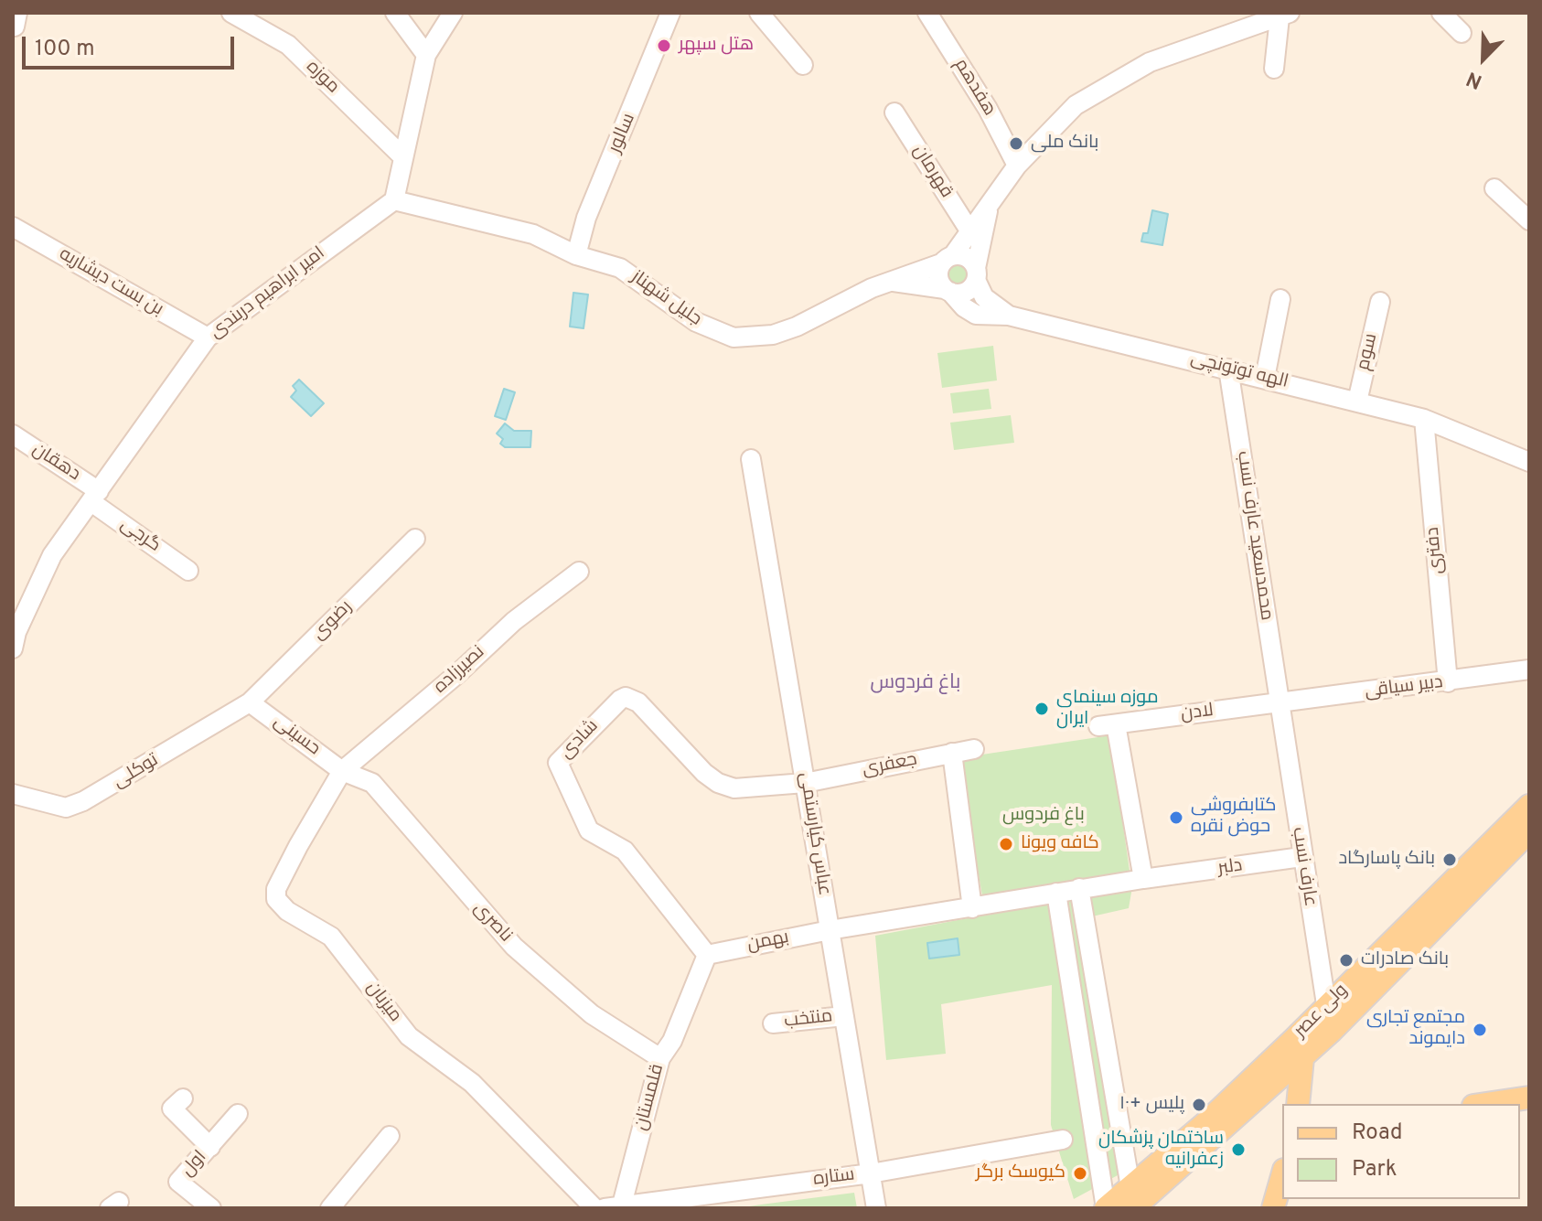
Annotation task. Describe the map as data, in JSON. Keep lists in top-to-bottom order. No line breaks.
{"streets":{"main road":["ولی عصر"],"street":["موزه","هفدهم","سالور","قهرمان","بن بست دیشاریه","امیر ابراهیم دربندی","جلیل شهناز","سوم","الهه توتونچی","دهقان","گرجی","محمدسعید عارف نسب","دفتری","رضوى","نصیرزاده","دبیر سیاقی","لادن","حسینی","شادی","جعفری","توکلی","عباس کیارستمی","عارف نسب","دلبر","ناصری","بهمن","میزبان","منتخب","قلمستان","اول","ستاره"]},"crossings":[["سالور","جلیل شهناز"],["بن بست دیشاریه","امیر ابراهیم دربندی"],["امیر ابراهیم دربندی","جلیل شهناز"],["امیر ابراهیم دربندی","دهقان"],["امیر ابراهیم دربندی","گرجی"],["جلیل شهناز","الهه توتونچی"],["سوم","الهه توتونچی"],["الهه توتونچی","محمدسعید عارف نسب"],["الهه توتونچی","دفتری"],["دهقان","گرجی"],["محمدسعید عارف نسب","دبیر سیاقی"],["محمدسعید عارف نسب","لادن"],["محمدسعید عارف نسب","عارف نسب"],["دفتری","دبیر سیاقی"],["رضوى","حسینی"],["رضوى","توکلی"],["نصیرزاده","حسینی"],["نصیرزاده","ناصری"],["نصیرزاده","میزبان"],["دبیر سیاقی","لادن"],["دبیر سیاقی","عارف نسب"],["لادن","عارف نسب"],["لادن","دلبر"],["حسینی","توکلی"],["حسینی","ناصری"],["حسینی","میزبان"],["شادی","جعفری"],["شادی","عباس کیارستمی"],["شادی","بهمن"],["شادی","قلمستان"],["جعفری","عباس کیارستمی"],["عباس کیارستمی","بهمن"],["عباس کیارستمی","منتخب"],["عباس کیارستمی","ستاره"],["عارف نسب","دلبر"],["عارف نسب","ولی عصر"],["ناصری","میزبان"],["ناصری","قلمستان"],["بهمن","قلمستان"],["قلمستان","ستاره"]],"districts":["باغ فردوس"],"parks":["باغ فردوس"],"places":["هتل سپهر","بانک ملی","موزه سینمای ایران","کتابفروشی حوض نقره","کافه ویونا","بانک پاسارگاد","بانک صادرات","مجتمع تجاری دایموند","پلیس +۱۰","ساختمان پزشکان زعفرانیه","کیوسک برگر"],"legend":["Road","Park"],"scale_bar":"100 m","north":"bottom left"}
